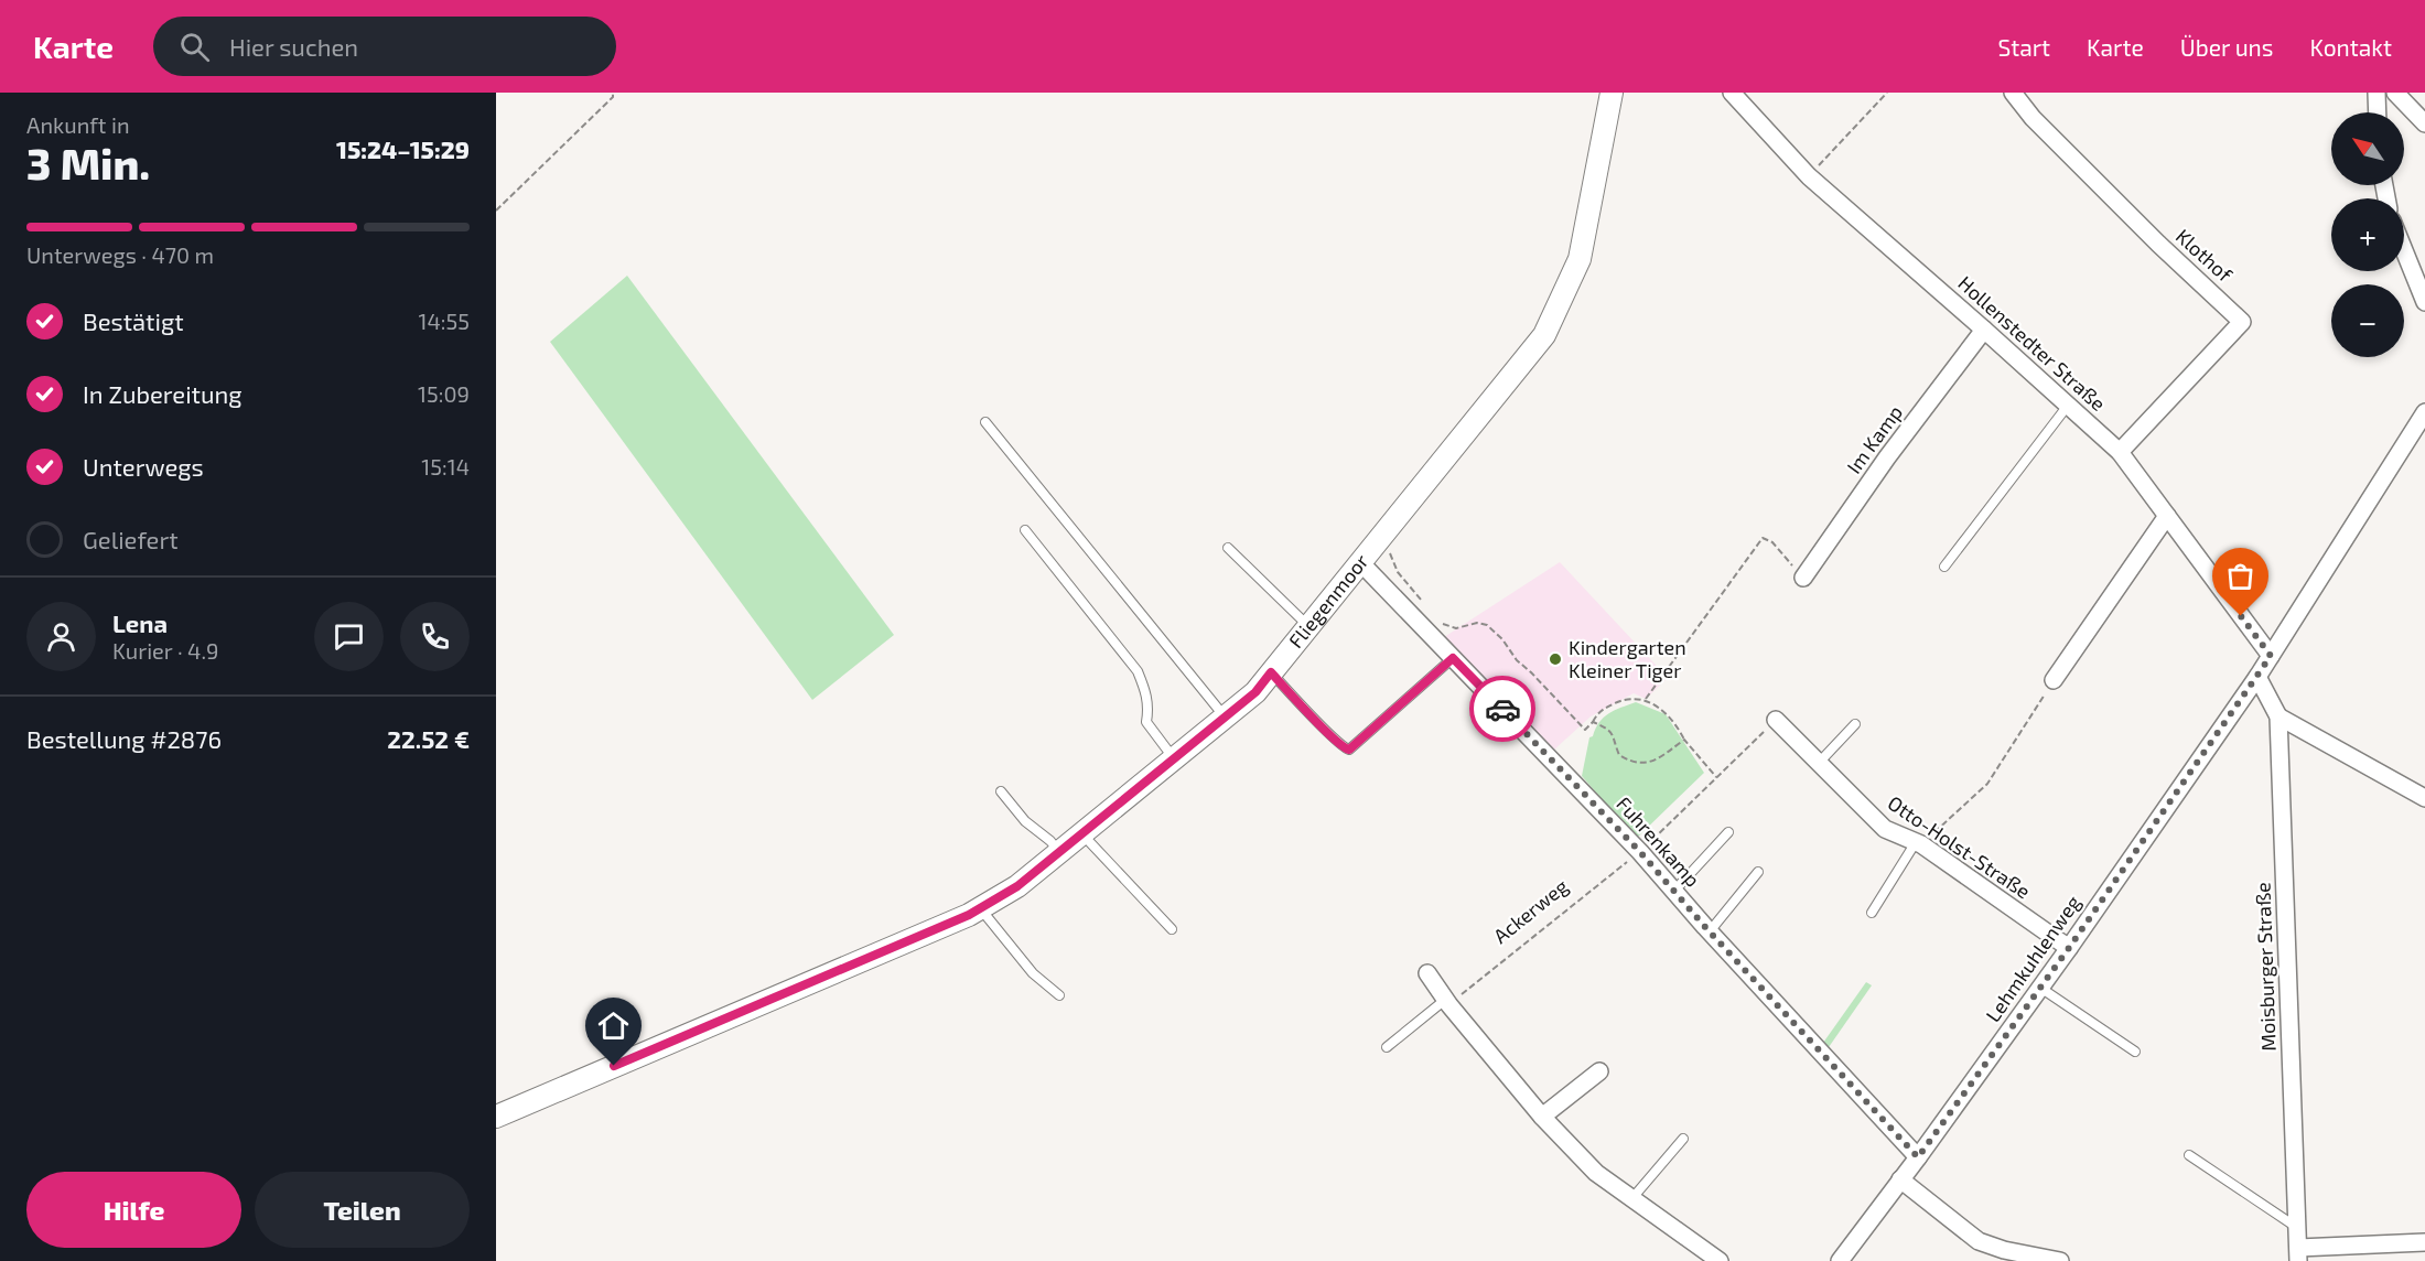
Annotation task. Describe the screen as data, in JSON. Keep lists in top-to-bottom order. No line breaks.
{"streets":{"street":["Klothof","Hollenstedter Straße","Im Kamp","Fliegenmoor","Fuhrenkamp","Otto-Holst-Straße","Lehmkuhlenweg","Moisburger Straße"],"path":["Ackerweg"]},"crossings":[["Klothof","Hollenstedter Straße"],["Hollenstedter Straße","Im Kamp"],["Hollenstedter Straße","Lehmkuhlenweg"],["Fliegenmoor","Fuhrenkamp"],["Fuhrenkamp","Ackerweg"],["Fuhrenkamp","Lehmkuhlenweg"],["Otto-Holst-Straße","Ackerweg"],["Otto-Holst-Straße","Lehmkuhlenweg"],["Lehmkuhlenweg","Moisburger Straße"]],"places":["Kindergarten Kleiner Tiger"],"north":"top left","page":{"header":"Karte","search":"Hier suchen","nav":["Start","Karte","Über uns","Kontakt"],"heading":["3 Min.","Ankunft in","15:24–15:29"],"panel":["Lena","Kurier · 4.9","Bestellung #2876","22.52 €"],"map_buttons":["+","−"],"bar":"Unterwegs · 470 m","list":[["Bestätigt","14:55"],["In Zubereitung","15:09"],["Unterwegs","15:14"],"Geliefert"],"buttons":["Hilfe","Teilen"]}}
